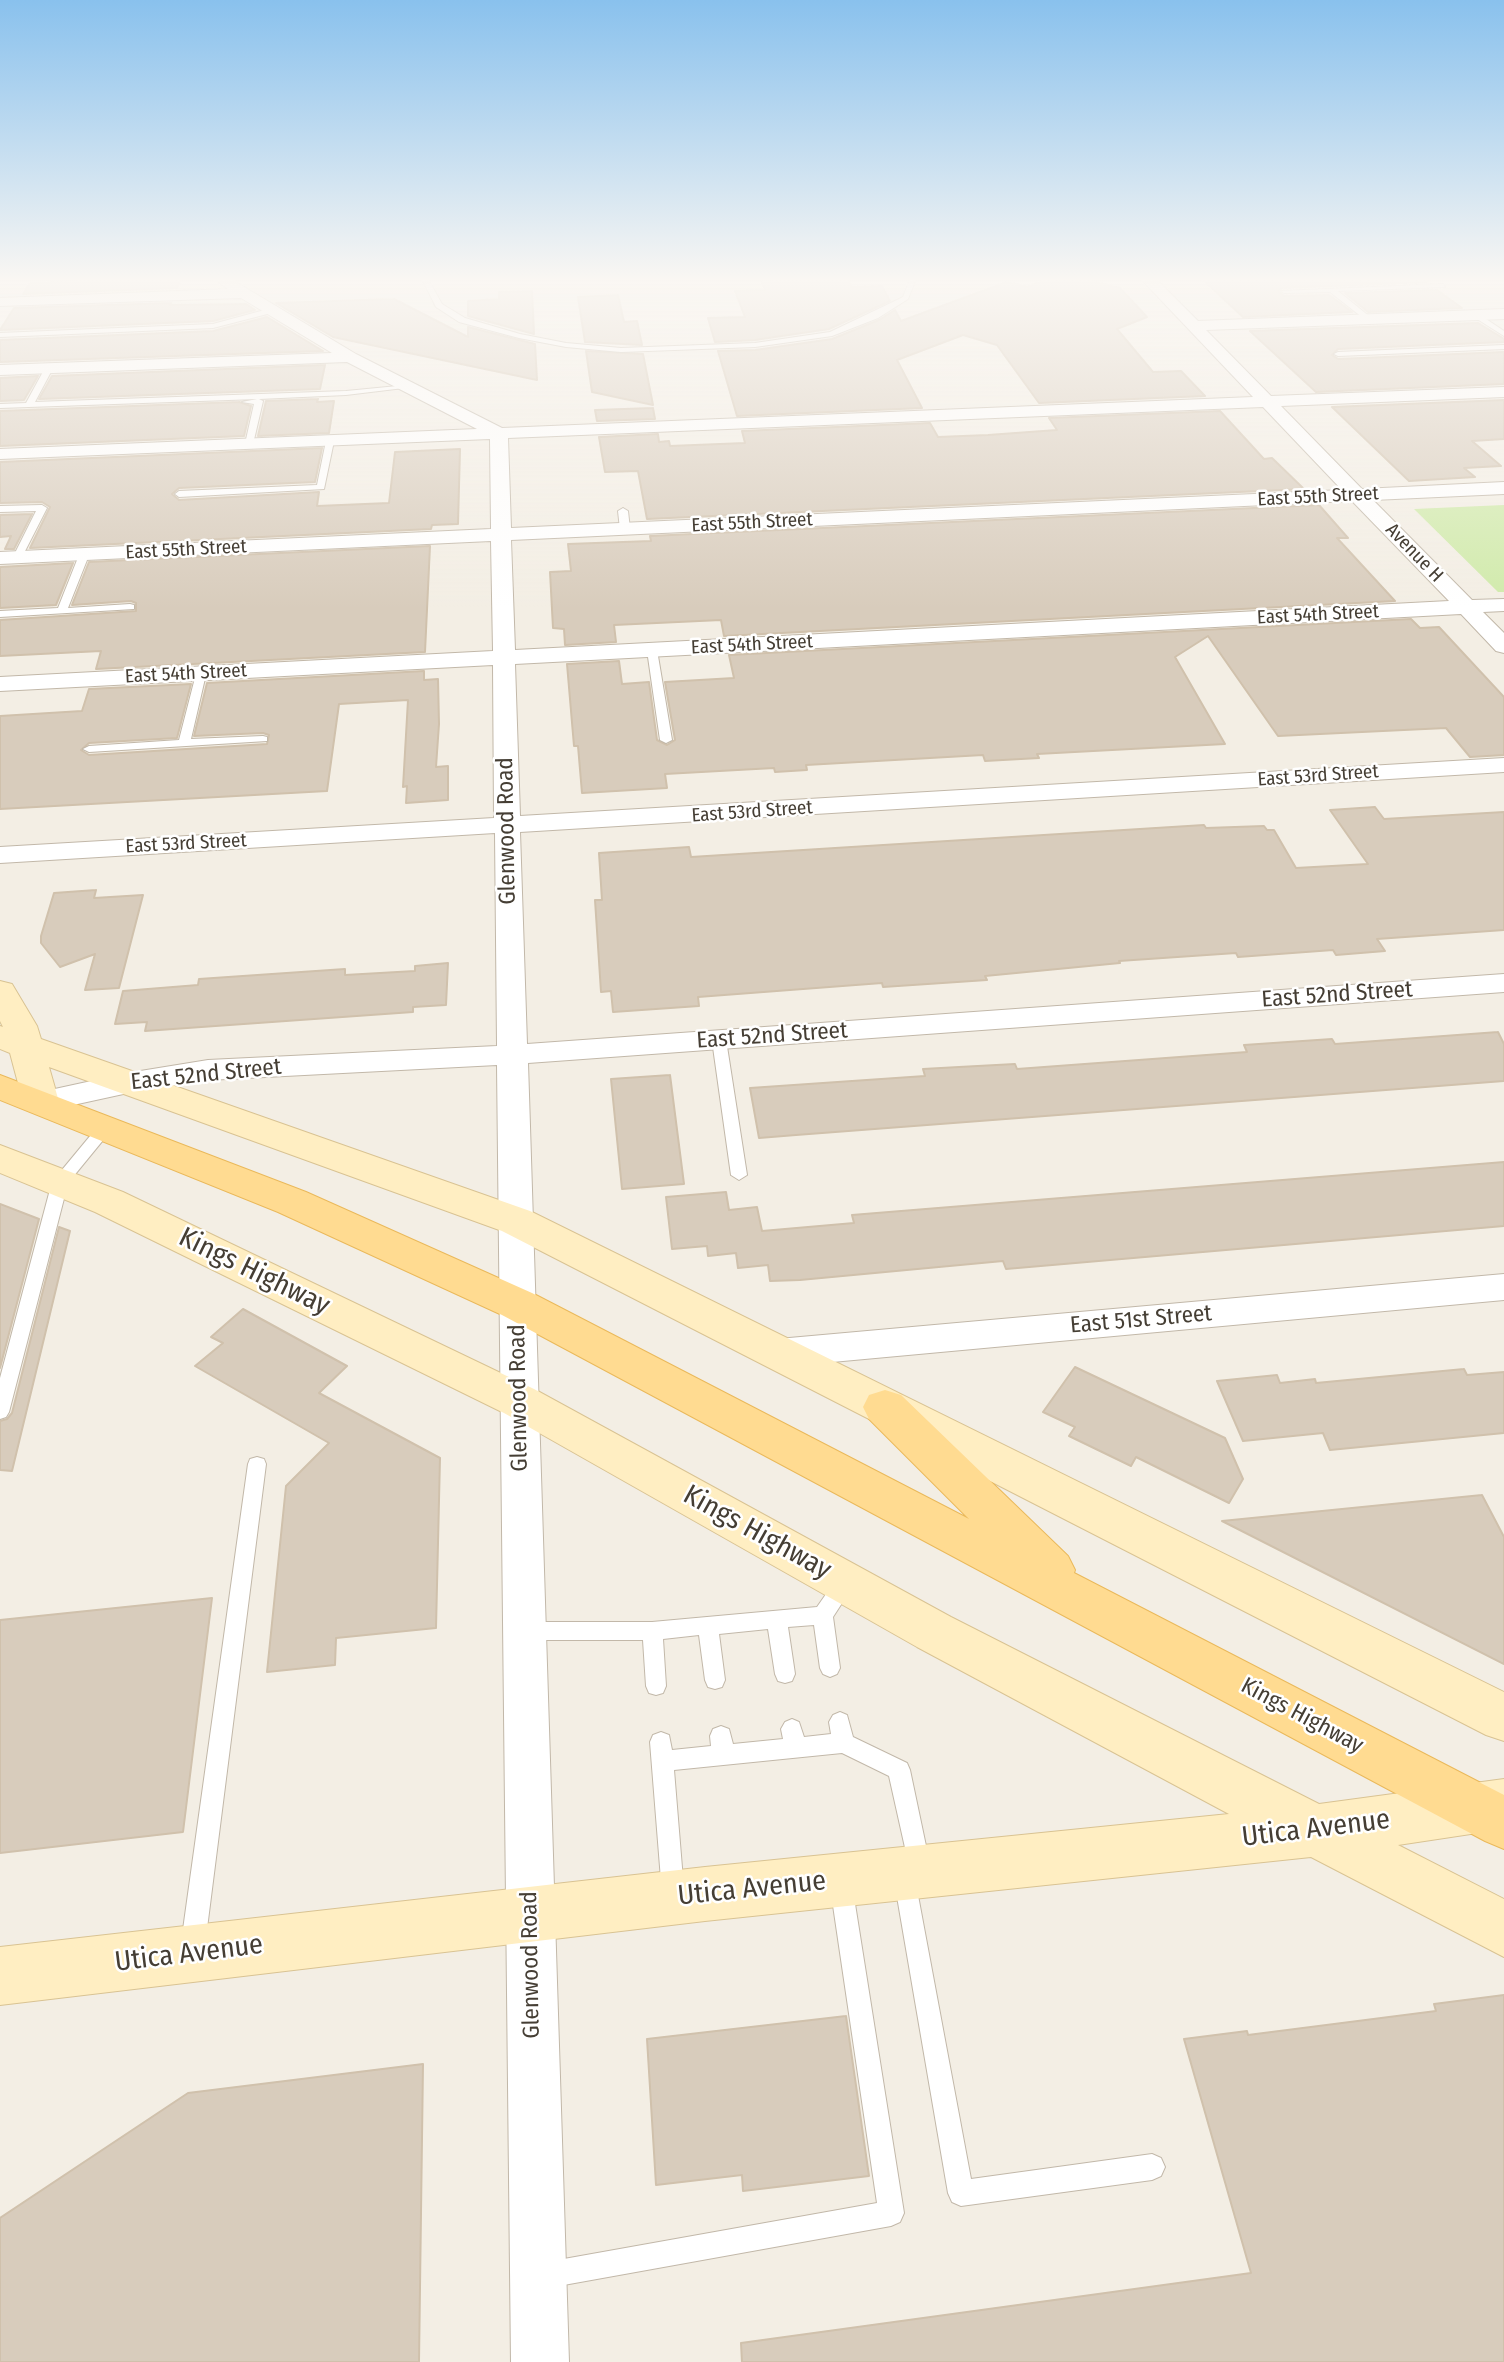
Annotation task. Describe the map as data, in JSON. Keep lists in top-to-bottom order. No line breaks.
{"streets":{"main road":["Kings Highway"],"street":["East 55th Street","Avenue H","East 54th Street","East 53rd Street","Glenwood Road","East 52nd Street","East 51st Street","Utica Avenue"]},"crossings":[["East 55th Street","Avenue H"],["East 55th Street","Glenwood Road"],["Avenue H","East 54th Street"],["East 54th Street","Glenwood Road"],["East 53rd Street","Glenwood Road"],["Glenwood Road","East 52nd Street"],["Glenwood Road","Kings Highway"],["Glenwood Road","Utica Avenue"],["East 52nd Street","Kings Highway"],["Kings Highway","Utica Avenue"]]}
